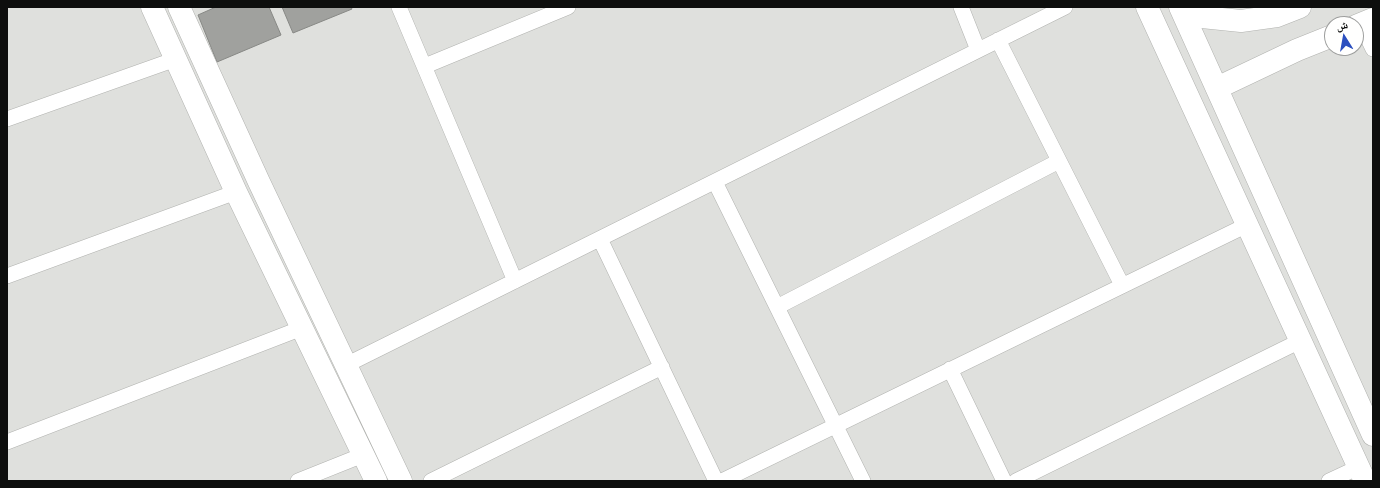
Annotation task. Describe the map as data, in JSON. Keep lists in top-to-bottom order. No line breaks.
{"north":"top"}
